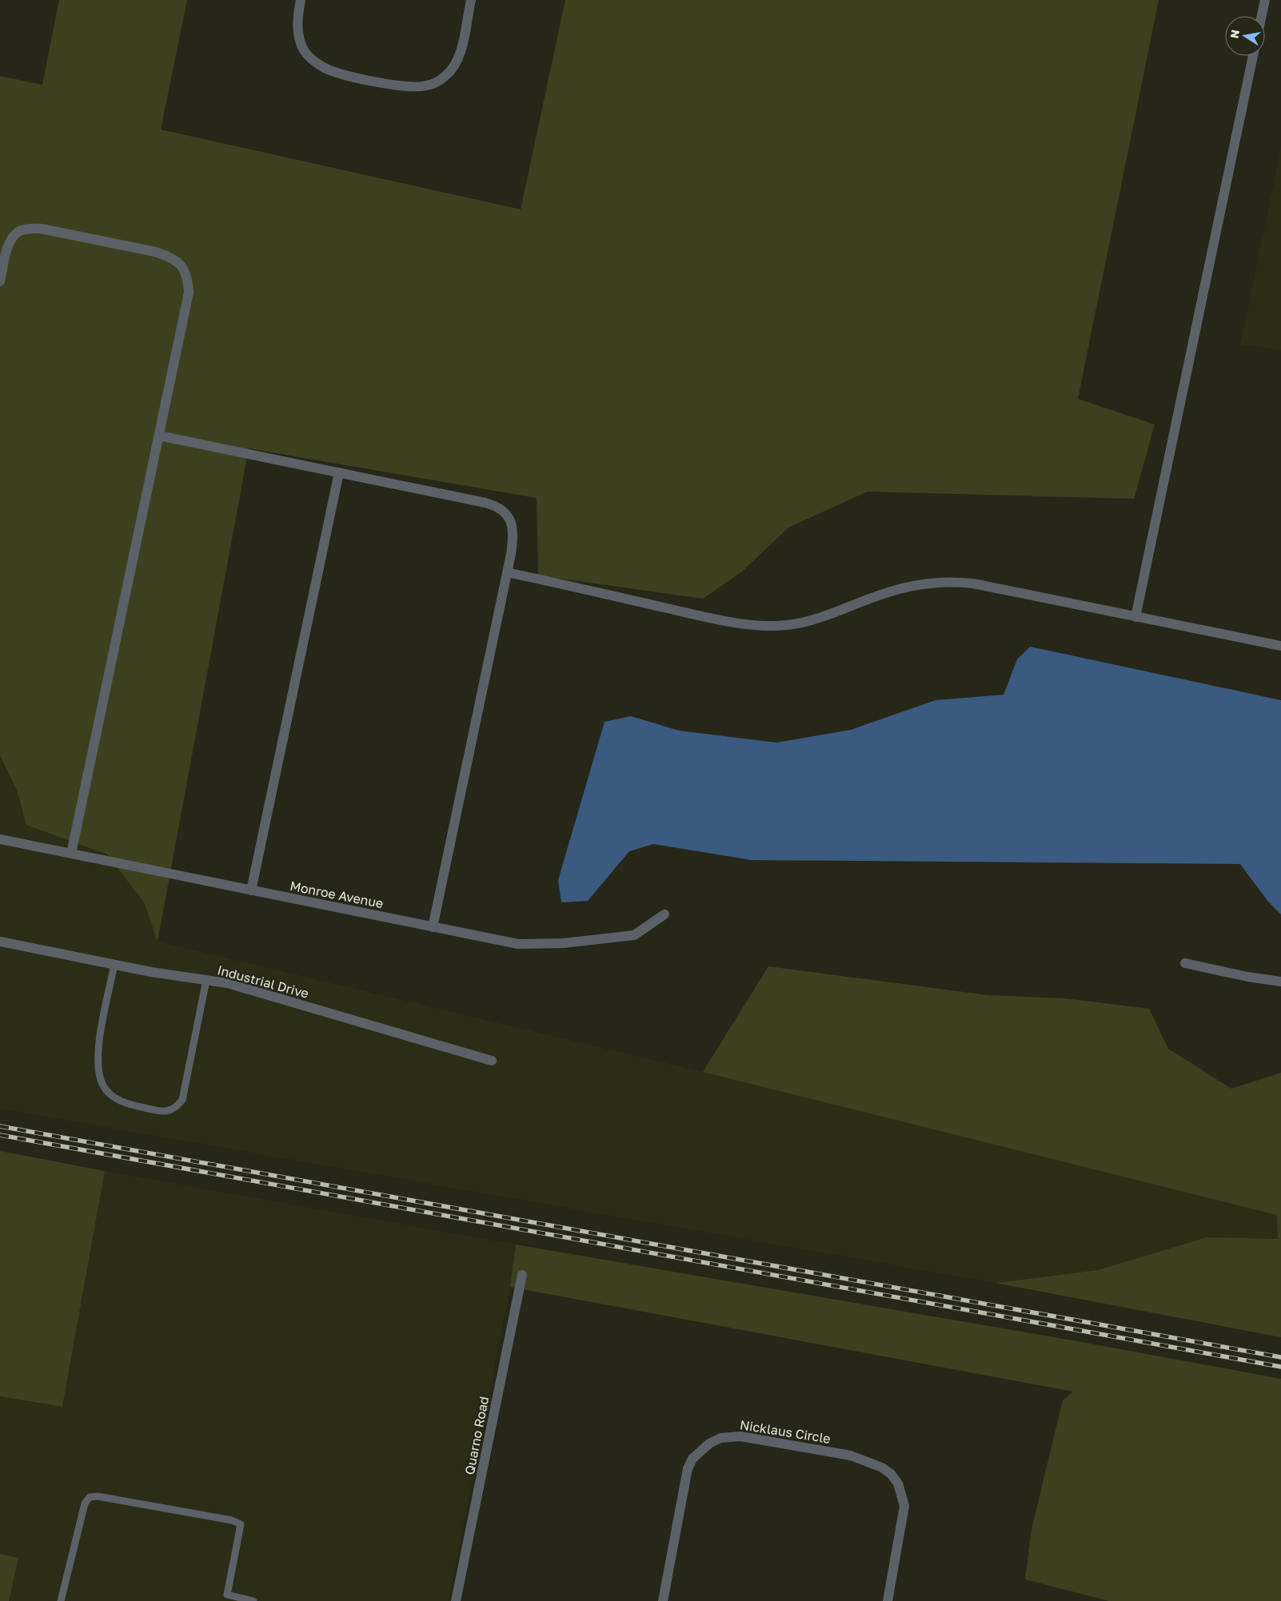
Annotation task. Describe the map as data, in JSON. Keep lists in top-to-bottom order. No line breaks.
{"streets":{"street":["Monroe Avenue","Industrial Drive","Nicklaus Circle","Quarno Road"]},"north":"left"}
